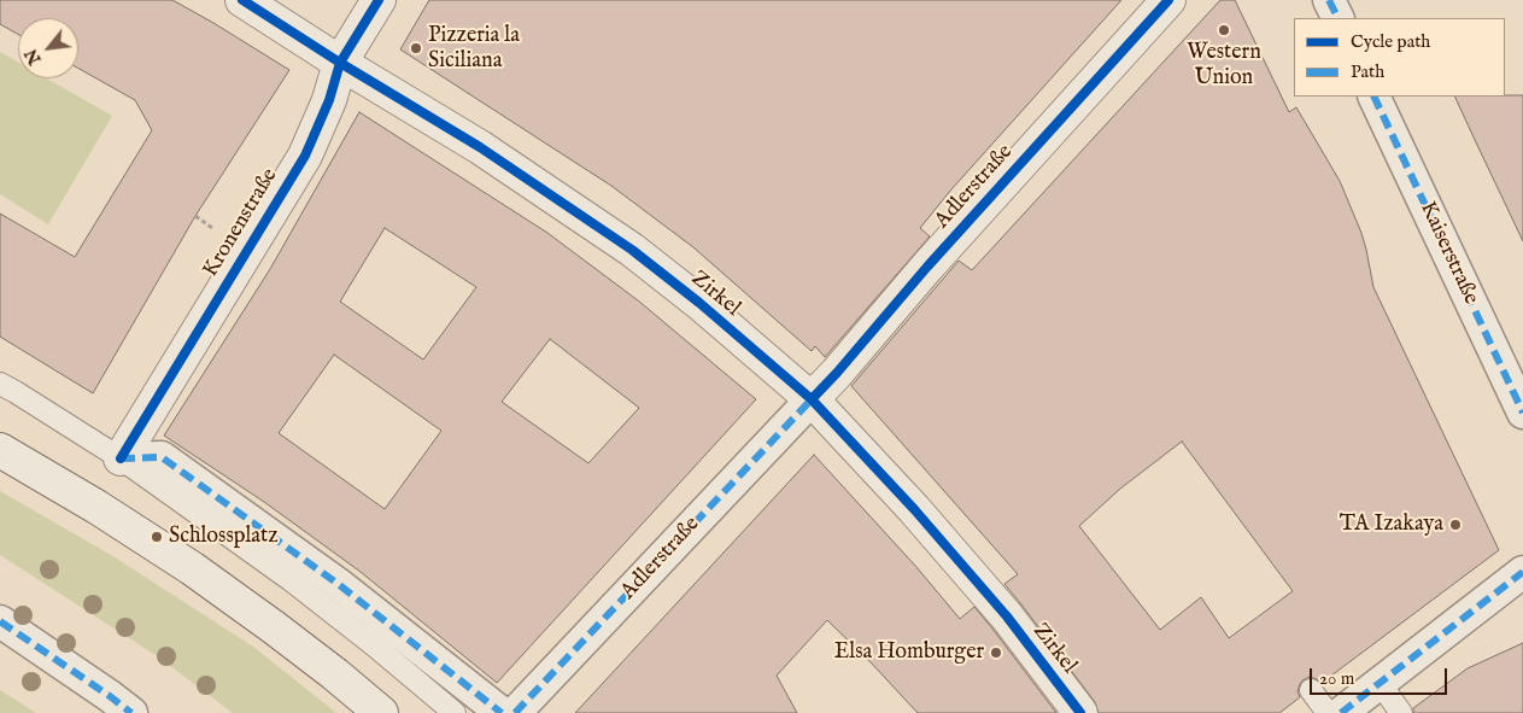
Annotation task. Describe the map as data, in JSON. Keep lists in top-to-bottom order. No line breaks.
{"streets":{"street":["Adlerstraße","Kronenstraße","Kaiserstraße","Zirkel"]},"crossings":[["Adlerstraße","Zirkel"],["Kronenstraße","Zirkel"]],"places":["Western Union","Pizzeria la Siciliana","TA Izakaya","Schlossplatz","Elsa Homburger"],"legend":["Cycle path","Path"],"scale_bar":"20 m","north":"bottom left"}
